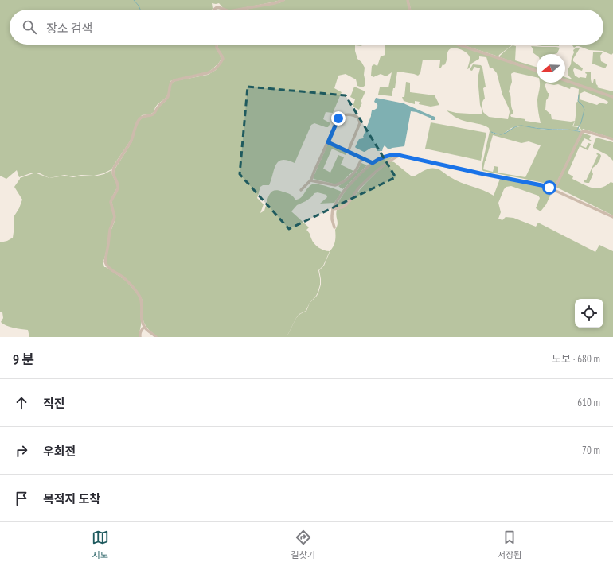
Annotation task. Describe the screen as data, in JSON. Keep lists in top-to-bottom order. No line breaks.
{"north":"left","page":{"search":"장소 검색","heading":["9 분","도보 · 680 m"],"list":[["직진","610 m"],["우회전","70 m"],"목적지 도착"],"nav":["지도","길찾기","저장됨"]}}
